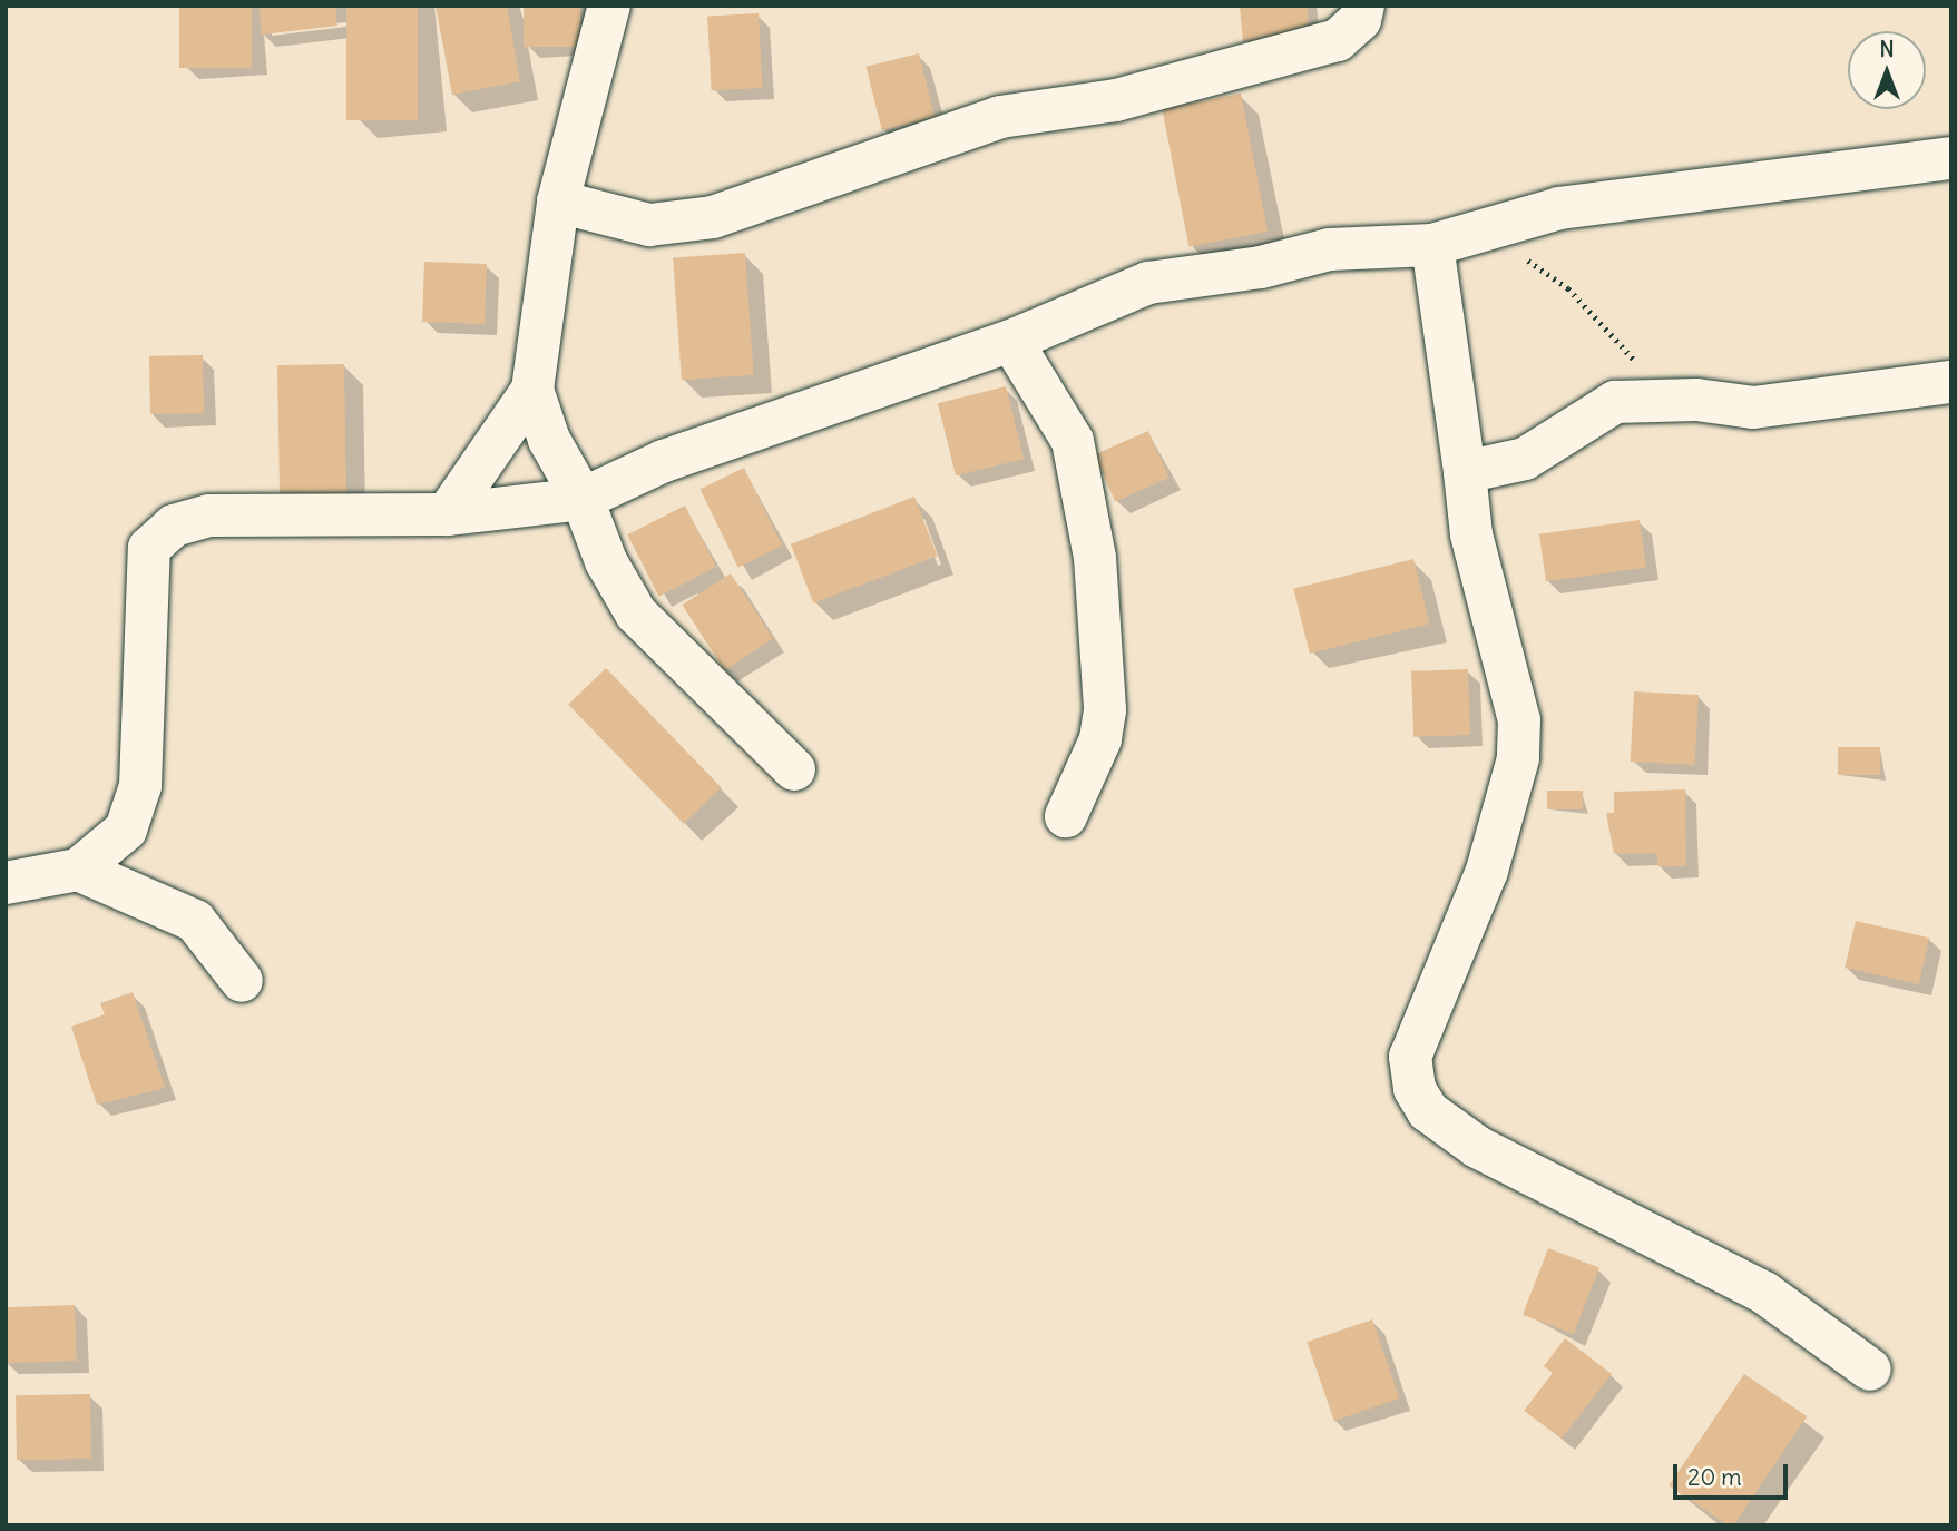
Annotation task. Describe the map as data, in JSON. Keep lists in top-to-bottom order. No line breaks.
{"scale_bar":"20 m","north":"top"}
